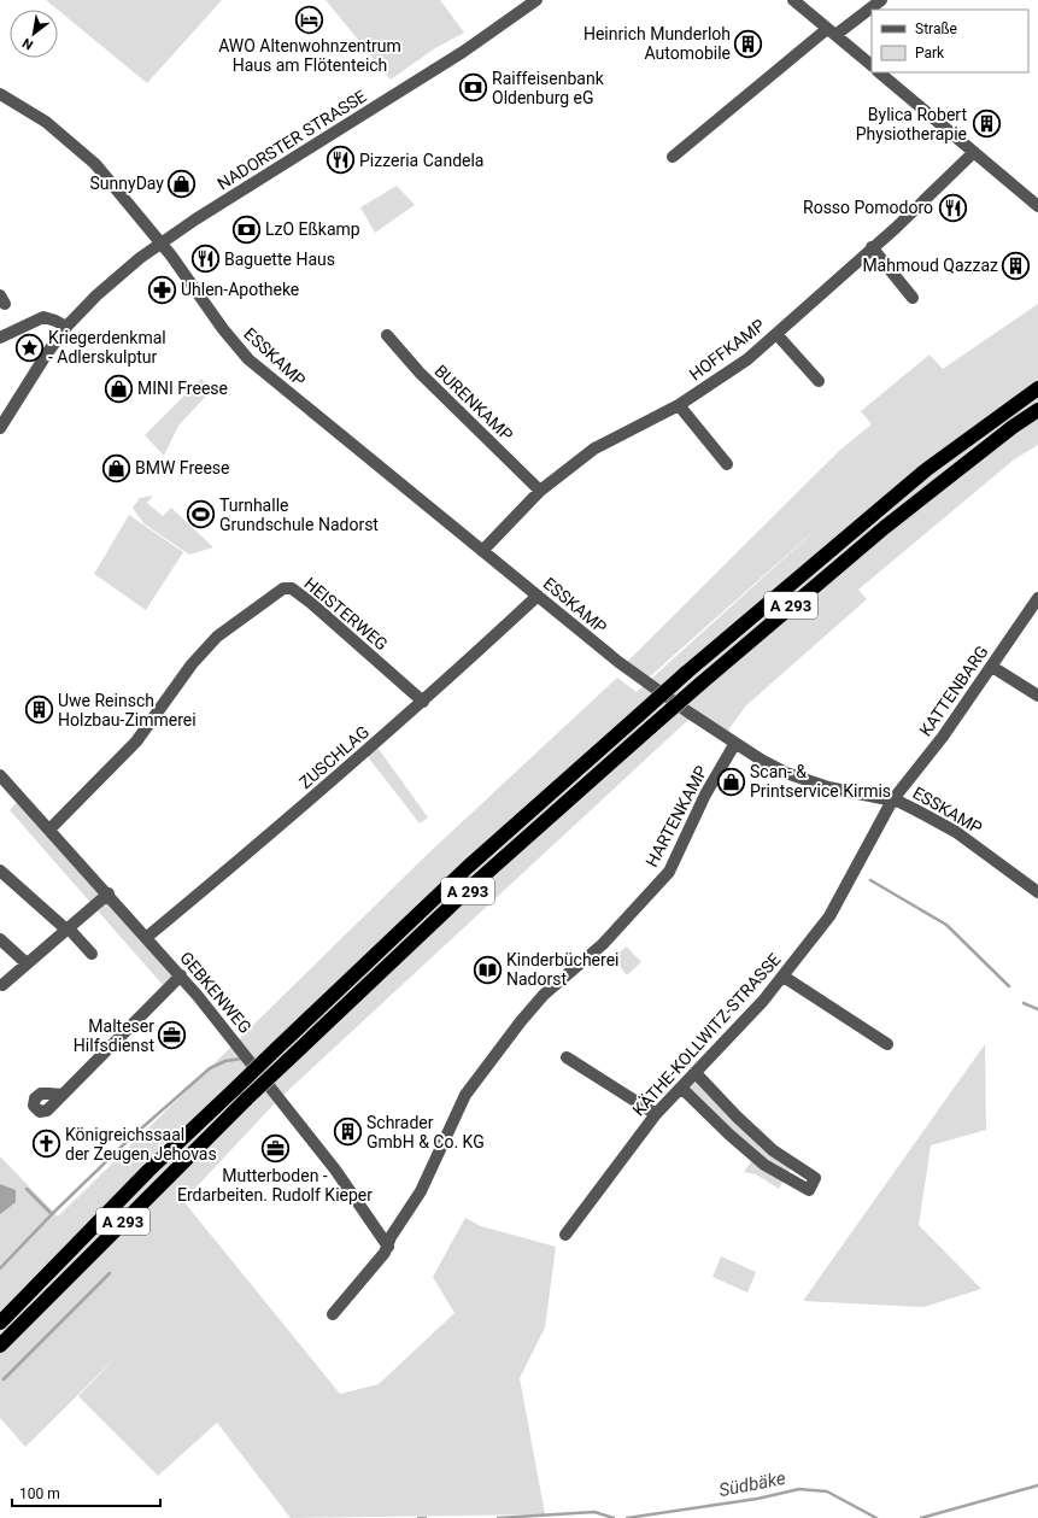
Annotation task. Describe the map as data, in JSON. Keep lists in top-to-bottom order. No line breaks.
{"streets":{"highway":["A 293"],"street":["NADORSTER STRASSE","HOFFKAMP","ESSKAMP","BURENKAMP","HEISTERWEG","KATTENBARG","ZUSCHLAG","HARTENKAMP","GEBKENWEG","KÄTHE-KOLLWITZ-STRASSE"]},"crossings":[["NADORSTER STRASSE","ESSKAMP"],["HOFFKAMP","ESSKAMP"],["HOFFKAMP","BURENKAMP"],["ESSKAMP","KATTENBARG"],["ESSKAMP","ZUSCHLAG"],["ESSKAMP","HARTENKAMP"],["ESSKAMP","KÄTHE-KOLLWITZ-STRASSE"],["HEISTERWEG","ZUSCHLAG"],["HEISTERWEG","GEBKENWEG"],["KATTENBARG","KÄTHE-KOLLWITZ-STRASSE"],["ZUSCHLAG","GEBKENWEG"],["HARTENKAMP","GEBKENWEG"]],"water":["Südbäke"],"places":{"hotel":["AWO Altenwohnzentrum Haus am Flötenteich"],"building":["Heinrich Munderloh Automobile","Bylica Robert Physiotherapie","Mahmoud Qazzaz","Uwe Reinsch Holzbau-Zimmerei","Schrader GmbH & Co. KG"],"bank":["Raiffeisenbank Oldenburg eG","LzO Eßkamp"],"restaurant":["Pizzeria Candela","Rosso Pomodoro","Baguette Haus"],"shop":["SunnyDay","MINI Freese","BMW Freese","Scan- & Printservice Kirmis"],"pharmacy":["Uhlen-Apotheke"],"place":["Kriegerdenkmal - Adlerskulptur"],"sports":["Turnhalle Grundschule Nadorst"],"library":["Kinderbücherei Nadorst"],"office":["Malteser Hilfsdienst","Mutterboden - Erdarbeiten. Rudolf Kieper"],"church":["Königreichssaal der Zeugen Jehovas"]},"legend":["Straße","Park"],"scale_bar":"100 m","north":"bottom left"}
